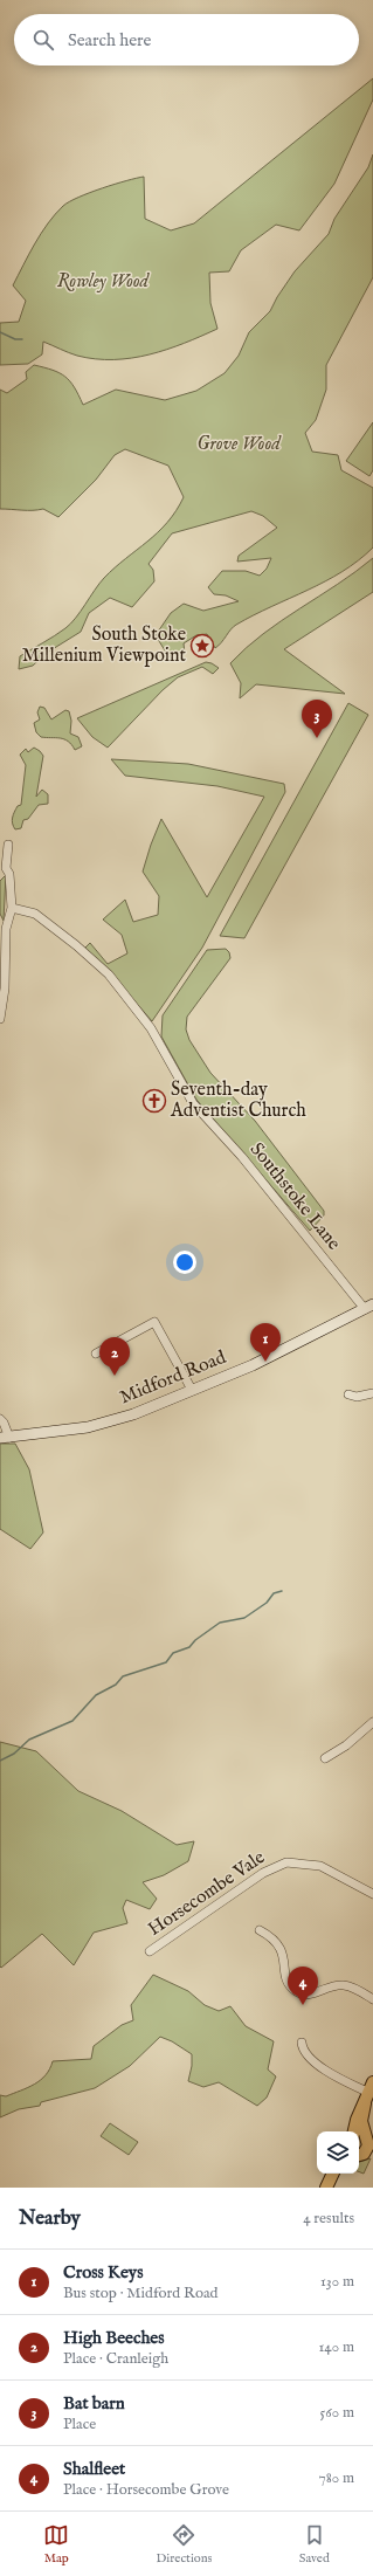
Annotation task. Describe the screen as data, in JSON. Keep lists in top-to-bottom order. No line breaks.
{"streets":{"main road":["Midford Road"],"street":["Southstoke Lane","Horsecombe Vale"]},"crossings":[["Southstoke Lane","Midford Road"]],"parks":["Rowley Wood","Grove Wood"],"places":{"place":["South Stoke Millenium Viewpoint"],"church":["Seventh-day Adventist Church"]},"page":{"search":"Search here","pins":["3","1","2","4"],"heading":["Nearby","4 results"],"list":[{"mark":"1","name":"Cross Keys","note":"Bus stop · Midford Road","value":"130 m"},{"mark":"2","name":"High Beeches","note":"Place · Cranleigh","value":"140 m"},{"mark":"3","name":"Bat barn","note":"Place","value":"560 m"},{"mark":"4","name":"Shalfleet","note":"Place · Horsecombe Grove","value":"780 m"}],"nav":["Map","Directions","Saved"]}}
